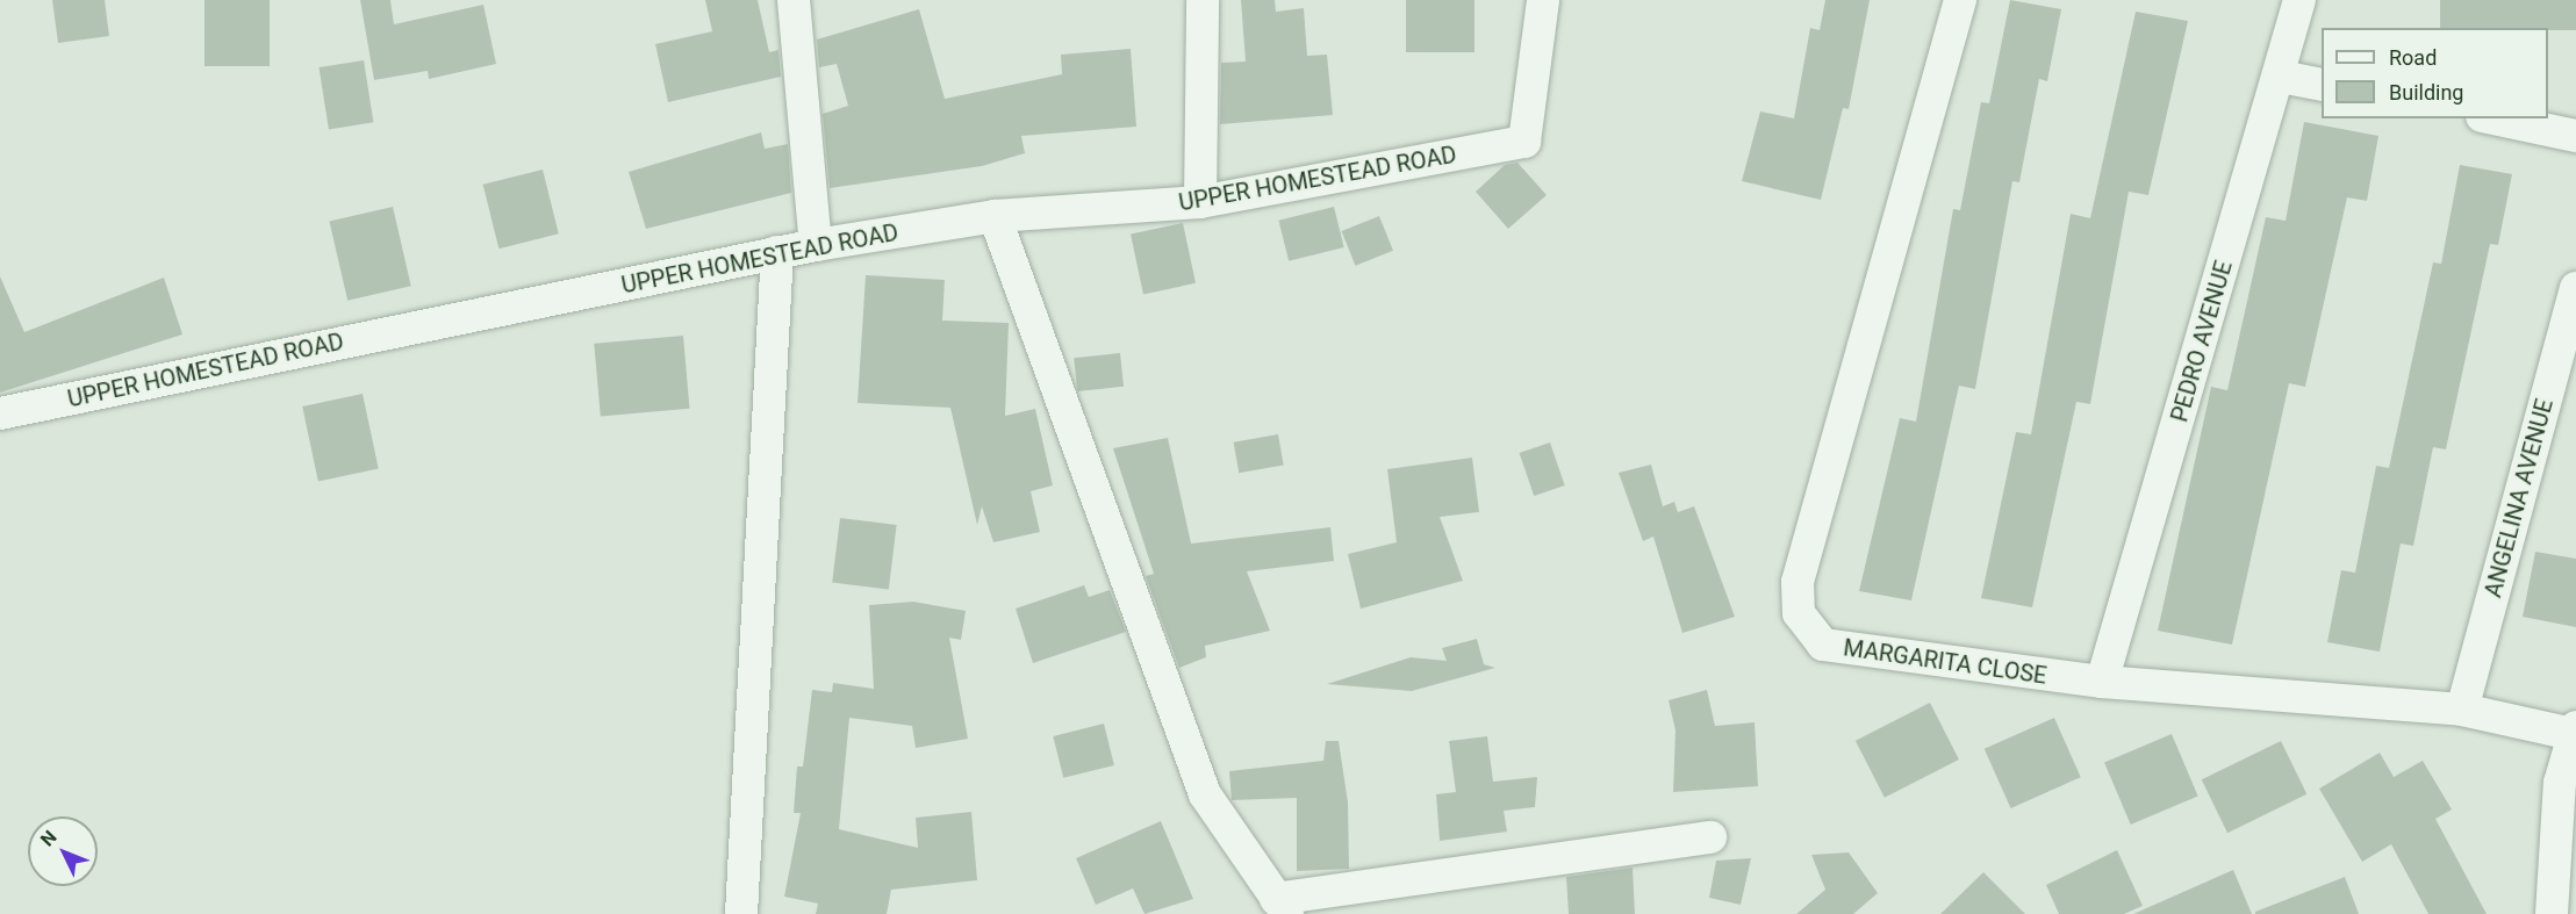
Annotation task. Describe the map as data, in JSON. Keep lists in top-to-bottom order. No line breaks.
{"streets":{"street":["UPPER HOMESTEAD ROAD","PEDRO AVENUE","ANGELINA AVENUE","MARGARITA CLOSE"]},"crossings":[["PEDRO AVENUE","MARGARITA CLOSE"],["ANGELINA AVENUE","MARGARITA CLOSE"]],"legend":["Road","Building"],"north":"top left"}
